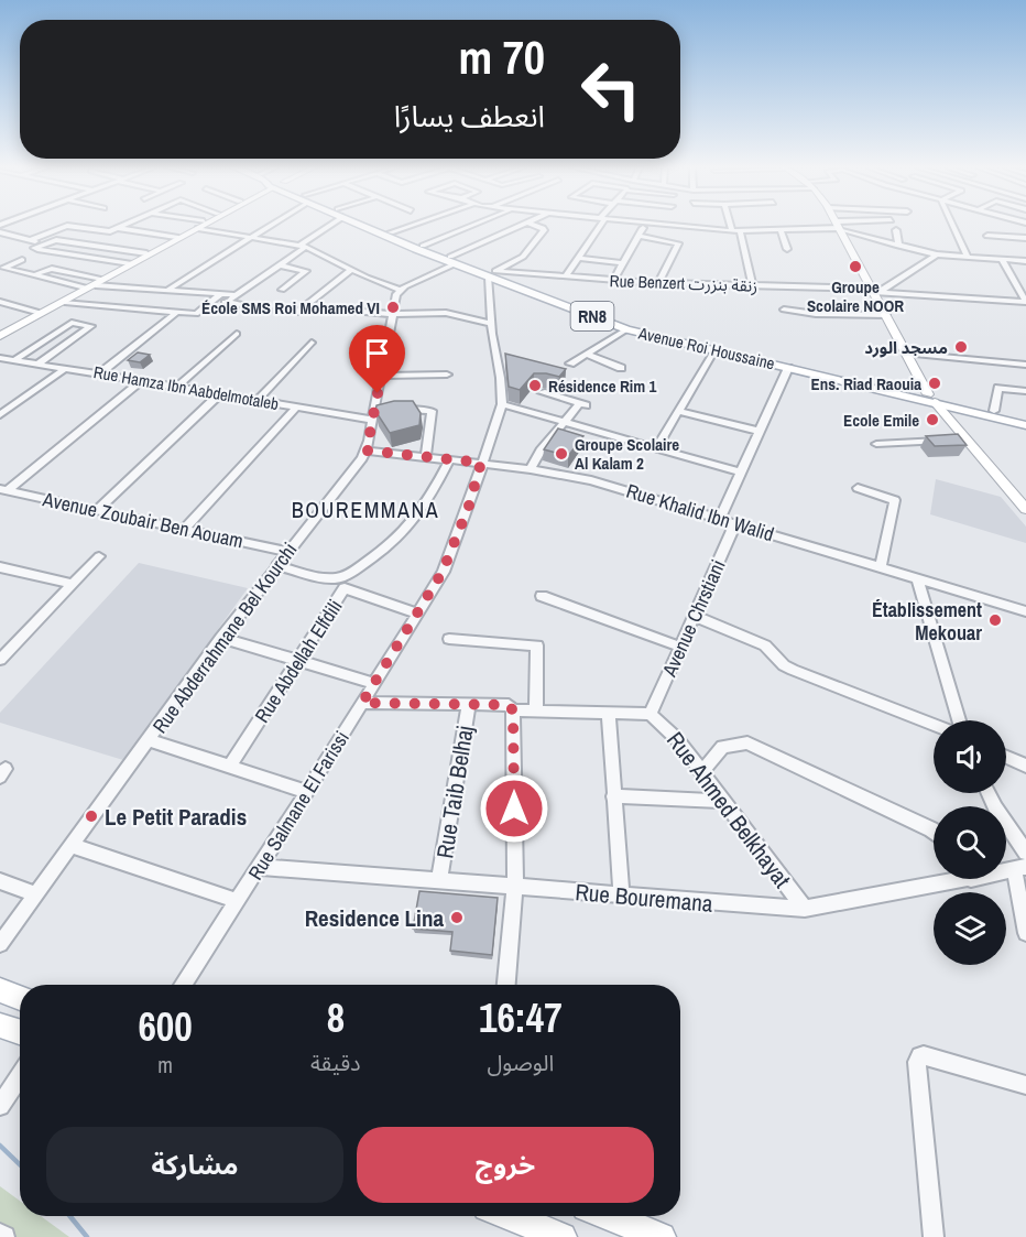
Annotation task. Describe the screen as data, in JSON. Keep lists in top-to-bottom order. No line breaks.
{"streets":{"main road":["RN8","Avenue Roi Houssaine"],"street":["Rue Benzert زنقة بنزرت","Rue Hamza Ibn Aabdelmotaleb","Rue Khalid Ibn Walid","Avenue Zoubair Ben Aouam","Avenue Chrstiani","Rue Abderrahmane Bel Kourchi","Rue Abdellah Elfdili","Rue Taib Belhaj","Rue Salmane El Farissi","Rue Ahmed Belkhayat","Rue Bouremana"]},"crossings":[["Rue Benzert زنقة بنزرت","Avenue Roi Houssaine"],["Rue Benzert زنقة بنزرت","Rue Salmane El Farissi"],["Avenue Roi Houssaine","Rue Salmane El Farissi"],["Rue Hamza Ibn Aabdelmotaleb","Rue Abderrahmane Bel Kourchi"],["Rue Khalid Ibn Walid","Avenue Chrstiani"],["Rue Khalid Ibn Walid","Rue Abderrahmane Bel Kourchi"],["Rue Khalid Ibn Walid","Rue Salmane El Farissi"],["Avenue Zoubair Ben Aouam","Rue Abderrahmane Bel Kourchi"],["Avenue Chrstiani","Rue Ahmed Belkhayat"],["Rue Abdellah Elfdili","Rue Salmane El Farissi"],["Rue Taib Belhaj","Rue Bouremana"],["Rue Salmane El Farissi","Rue Bouremana"],["Rue Ahmed Belkhayat","Rue Bouremana"]],"districts":["BOUREMMANA"],"places":["Groupe Scolaire NOOR","École SMS Roi Mohamed VI","مسجد الورد","Ens. Riad Raouia","Résidence Rim 1","Ecole Emile","Groupe Scolaire Al Kalam 2","Établissement Mekouar","Le Petit Paradis","Residence Lina"],"page":{"turn":["70 m","انعطف يسارًا"],"eta":["16:47","الوصول","8","دقيقة","600","m"],"buttons":["خروج","مشاركة"]}}
